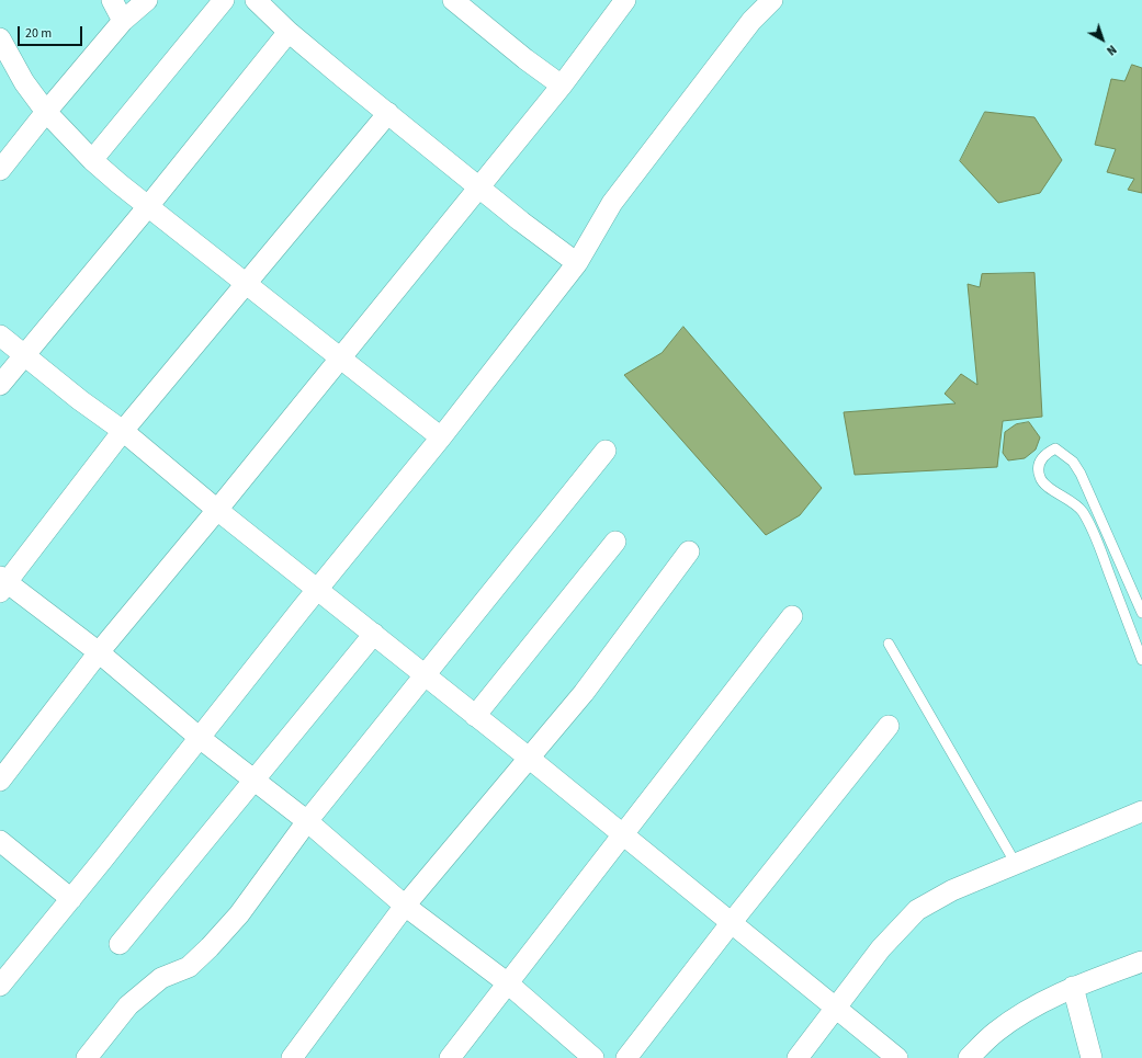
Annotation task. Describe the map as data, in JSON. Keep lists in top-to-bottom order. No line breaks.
{"scale_bar":"20 m","north":"bottom right"}
